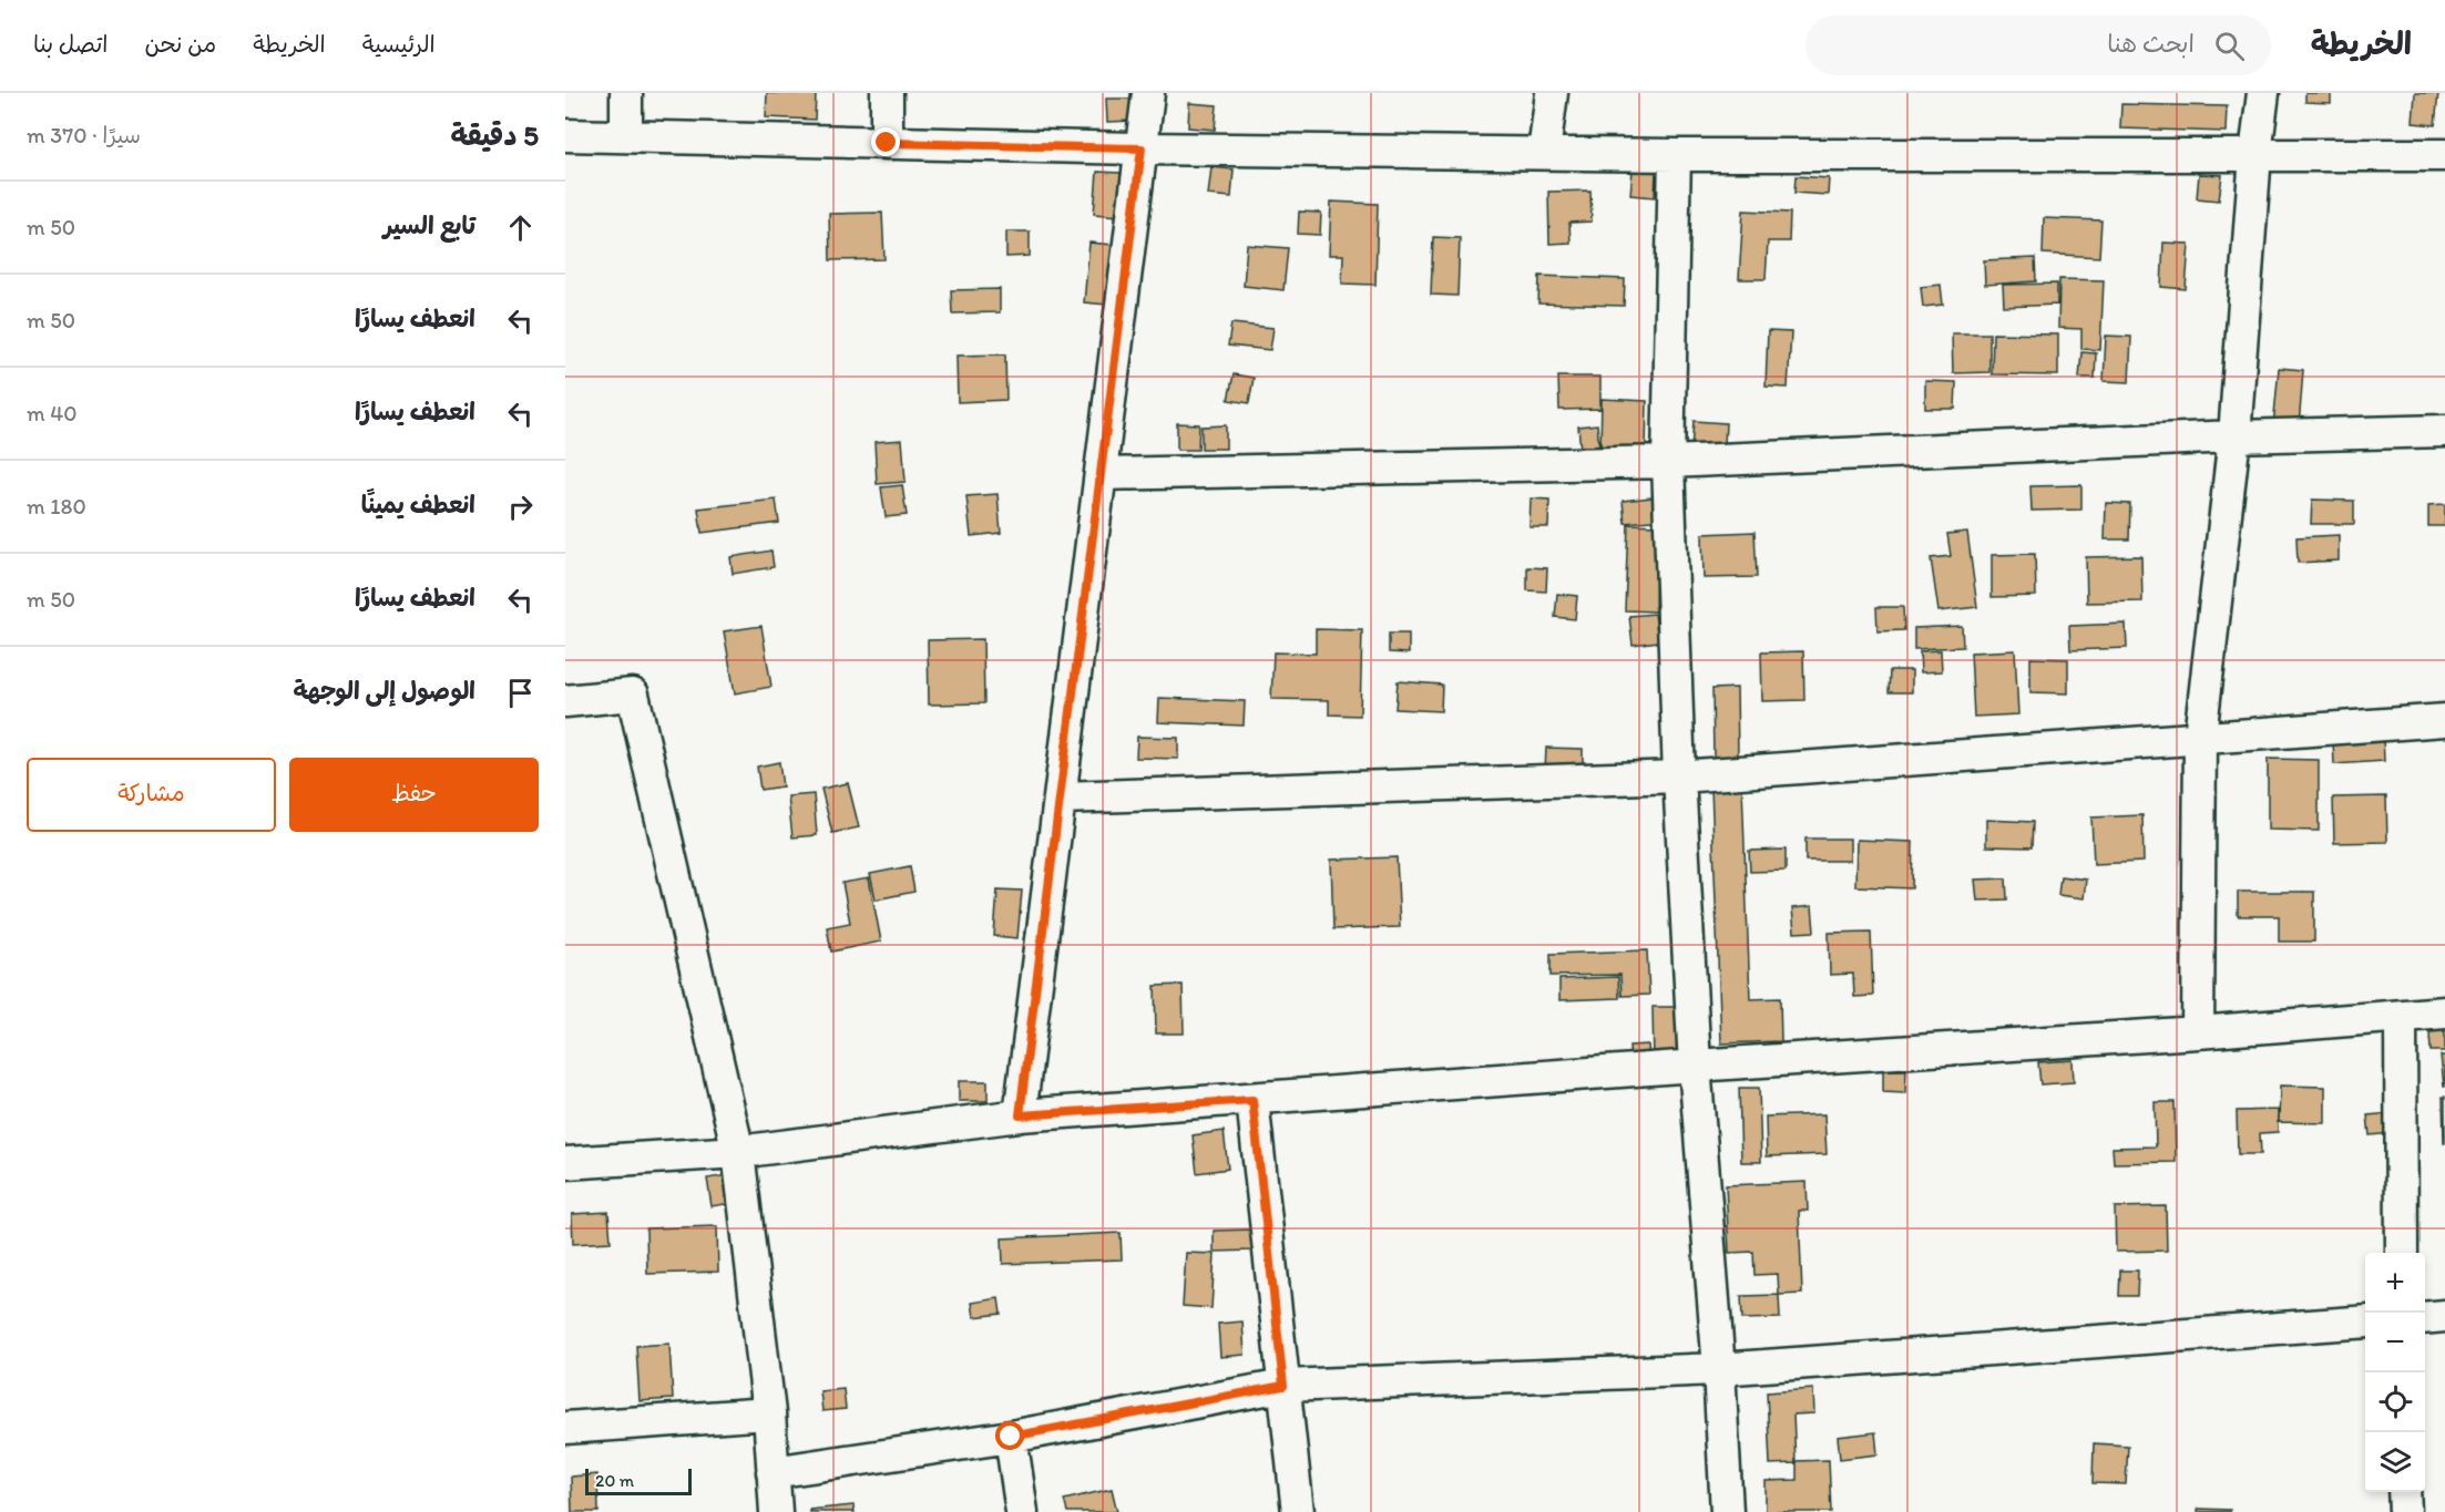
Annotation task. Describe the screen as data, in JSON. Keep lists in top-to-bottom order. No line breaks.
{"scale_bar":"20 m","page":{"header":"الخريطة","search":"ابحث هنا","nav":["الرئيسية","الخريطة","من نحن","اتصل بنا"],"heading":["5 دقيقة","سيرًا · 370 m"],"list":[["تابع السير","50 m"],["انعطف يسارًا","50 m"],["انعطف يسارًا","40 m"],["انعطف يمينًا","180 m"],["انعطف يسارًا","50 m"],"الوصول إلى الوجهة"],"buttons":["حفظ","مشاركة"],"map_buttons":["+","−"],"scale":"20 m"}}
